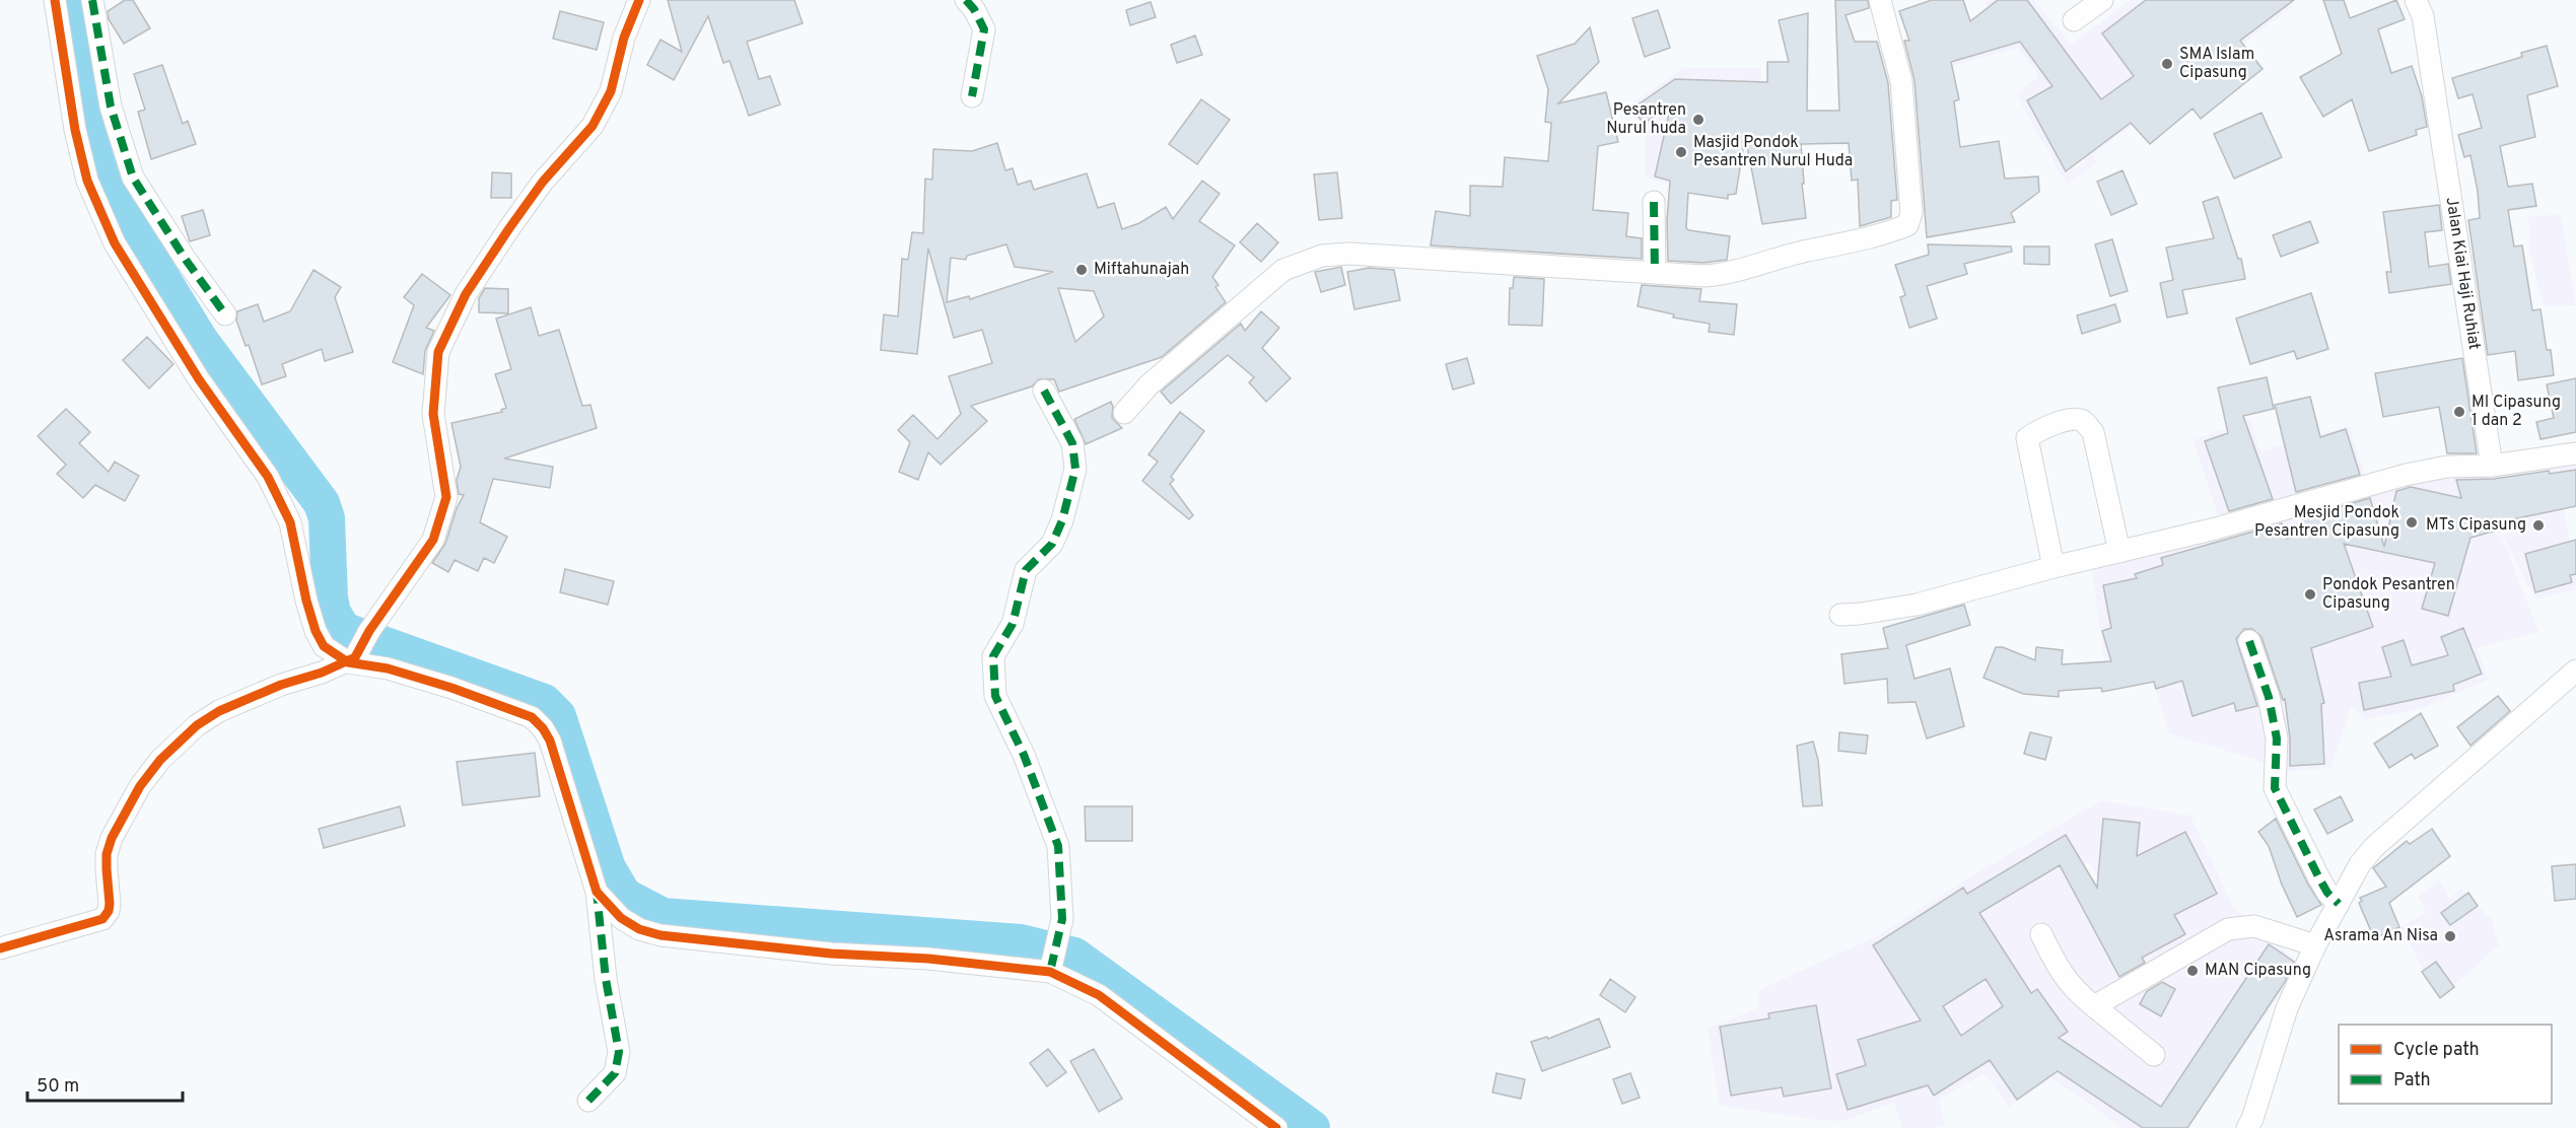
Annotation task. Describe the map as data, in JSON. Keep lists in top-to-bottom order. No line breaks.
{"streets":{"street":["Jalan Kiai Haji Ruhiat"]},"places":["SMA Islam Cipasung","Pesantren Nurul huda","Masjid Pondok Pesantren Nurul Huda","Miftahunajah","MI Cipasung 1 dan 2","Mesjid Pondok Pesantren Cipasung","MTs Cipasung","Pondok Pesantren Cipasung","Asrama An Nisa","MAN Cipasung"],"legend":["Cycle path","Path"],"scale_bar":"50 m"}
